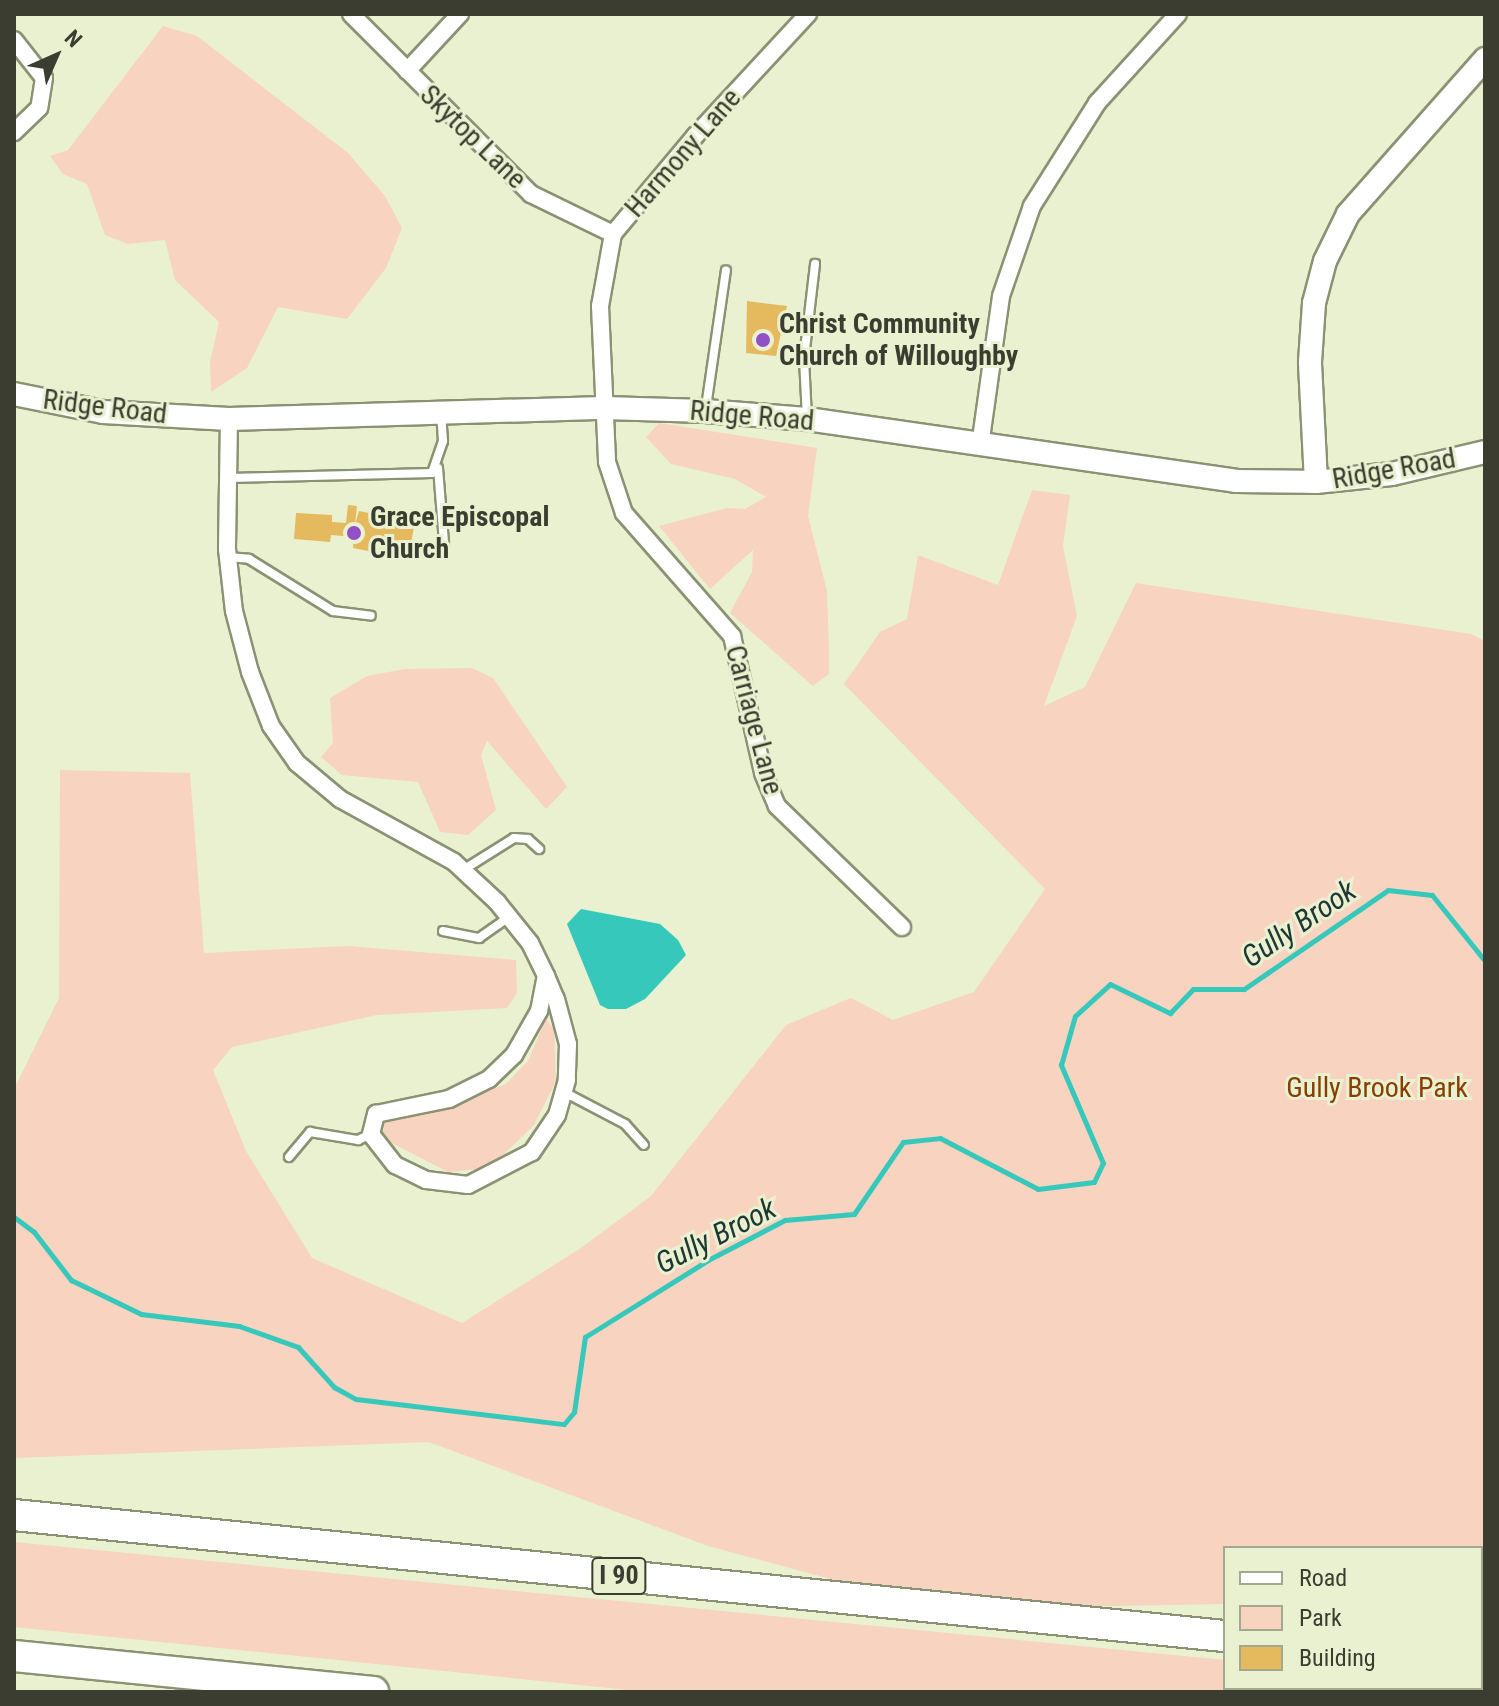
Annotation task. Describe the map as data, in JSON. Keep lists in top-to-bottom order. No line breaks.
{"streets":{"highway":["I 90"],"main road":["Ridge Road"],"street":["Skytop Lane","Harmony Lane","Carriage Lane"]},"crossings":[["Skytop Lane","Harmony Lane"],["Harmony Lane","Ridge Road"],["Harmony Lane","Carriage Lane"],["Ridge Road","Carriage Lane"]],"water":["Gully Brook"],"parks":["Gully Brook Park"],"places":["Christ Community Church of Willoughby","Grace Episcopal Church"],"legend":["Road","Park","Building"],"north":"top right"}
